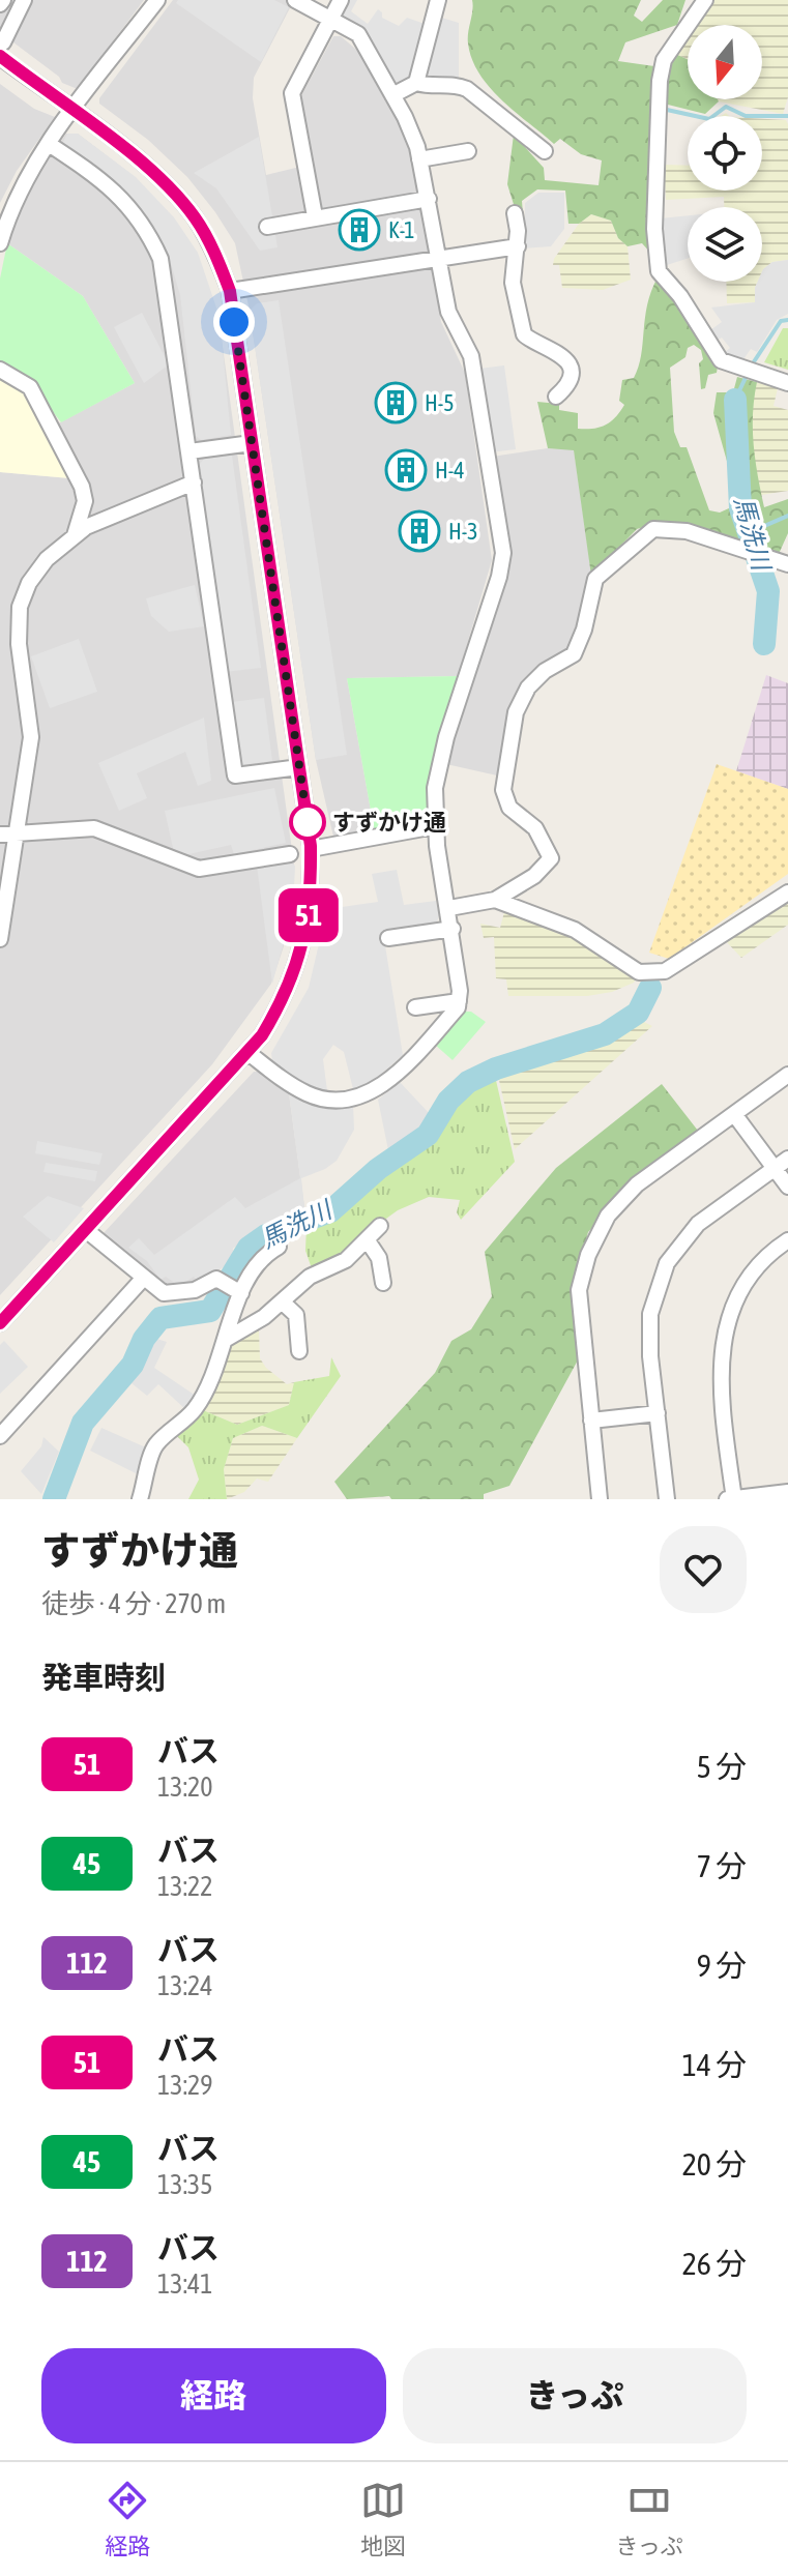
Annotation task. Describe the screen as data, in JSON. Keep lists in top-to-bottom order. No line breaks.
{"water":["馬洗川"],"places":{"building":["K-1","H-5","H-4","H-3"],"other":["すずかけ通"]},"lines":["bus line 51"],"north":"bottom","page":{"on_map":"51","heading":[["すずかけ通","徒歩 · 4 分 · 270 m"],"発車時刻"],"list":[{"mark":"51","name":"バス","note":"13:20","value":"5 分"},{"mark":"45","name":"バス","note":"13:22","value":"7 分"},{"mark":"112","name":"バス","note":"13:24","value":"9 分"},{"mark":"51","name":"バス","note":"13:29","value":"14 分"},{"mark":"45","name":"バス","note":"13:35","value":"20 分"},{"mark":"112","name":"バス","note":"13:41","value":"26 分"}],"buttons":["経路","きっぷ"],"tabs":["経路","地図","きっぷ"]}}
